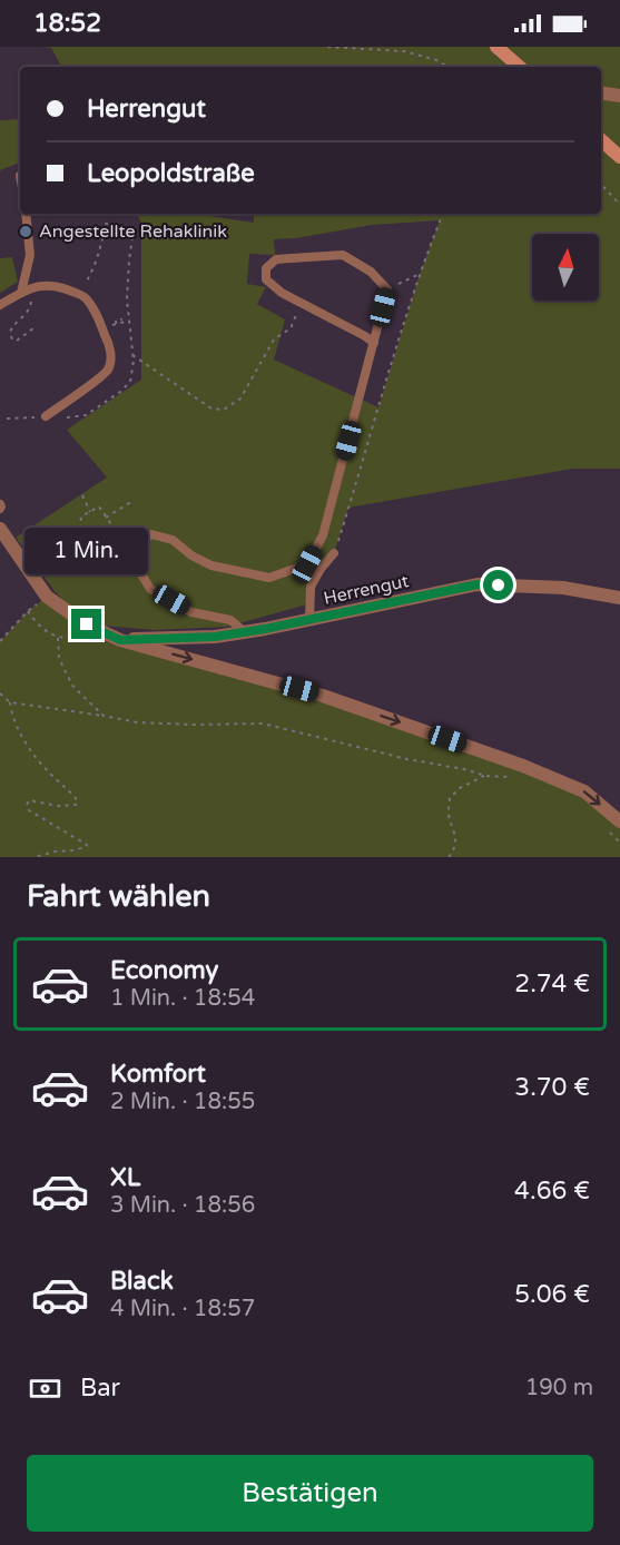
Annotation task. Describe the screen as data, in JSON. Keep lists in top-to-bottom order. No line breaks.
{"streets":{"street":["Herrengut"]},"places":["Angestellte Rehaklinik"],"north":"top","page":{"status":"18:52","banner":["Herrengut","Leopoldstraße"],"bubble":"1 Min.","heading":"Fahrt wählen","list":[{"name":"Economy","note":"1 Min. · 18:54","value":"2.74 €"},{"name":"Komfort","note":"2 Min. · 18:55","value":"3.70 €"},{"name":"XL","note":"3 Min. · 18:56","value":"4.66 €"},{"name":"Black","note":"4 Min. · 18:57","value":"5.06 €"}],"pay":["Bar","190 m"],"buttons":"Bestätigen"}}
